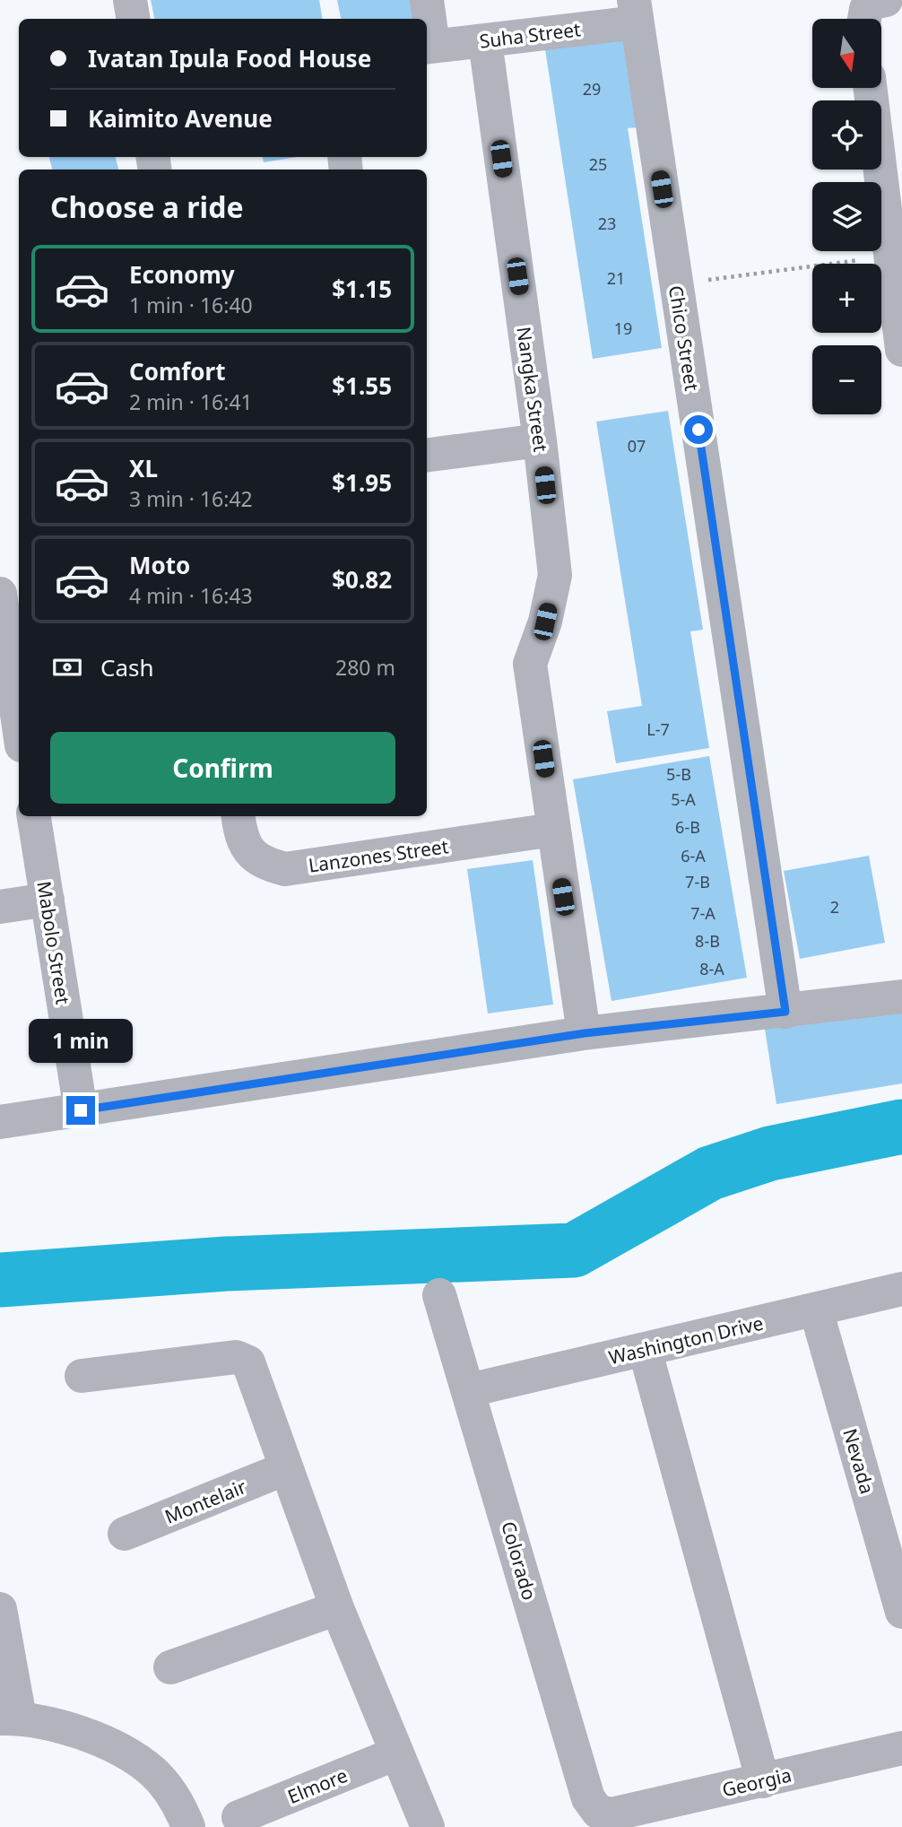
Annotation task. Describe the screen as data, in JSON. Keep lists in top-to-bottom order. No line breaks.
{"streets":{"street":["Suha Street","Chico Street","Nangka Street","Lanzones Street","Mabolo Street","Washington Drive","Nevada","Montelair","Colorado","Georgia","Elmore"]},"crossings":[["Suha Street","Chico Street"],["Suha Street","Nangka Street"],["Nangka Street","Lanzones Street"],["Washington Drive","Nevada"],["Washington Drive","Colorado"],["Colorado","Georgia"]],"house_numbers":["29","25","23","21","19","07","L-7","5-B","5-A","6-B","6-A","7-B","2","7-A","8-B","8-A"],"north":"bottom","page":{"map_buttons":["+","−"],"banner":["Ivatan Ipula Food House","Kaimito Avenue"],"heading":"Choose a ride","list":[{"name":"Economy","note":"1 min · 16:40","value":"$1.15"},{"name":"Comfort","note":"2 min · 16:41","value":"$1.55"},{"name":"XL","note":"3 min · 16:42","value":"$1.95"},{"name":"Moto","note":"4 min · 16:43","value":"$0.82"}],"pay":["Cash","280 m"],"buttons":"Confirm","bubble":"1 min"}}
